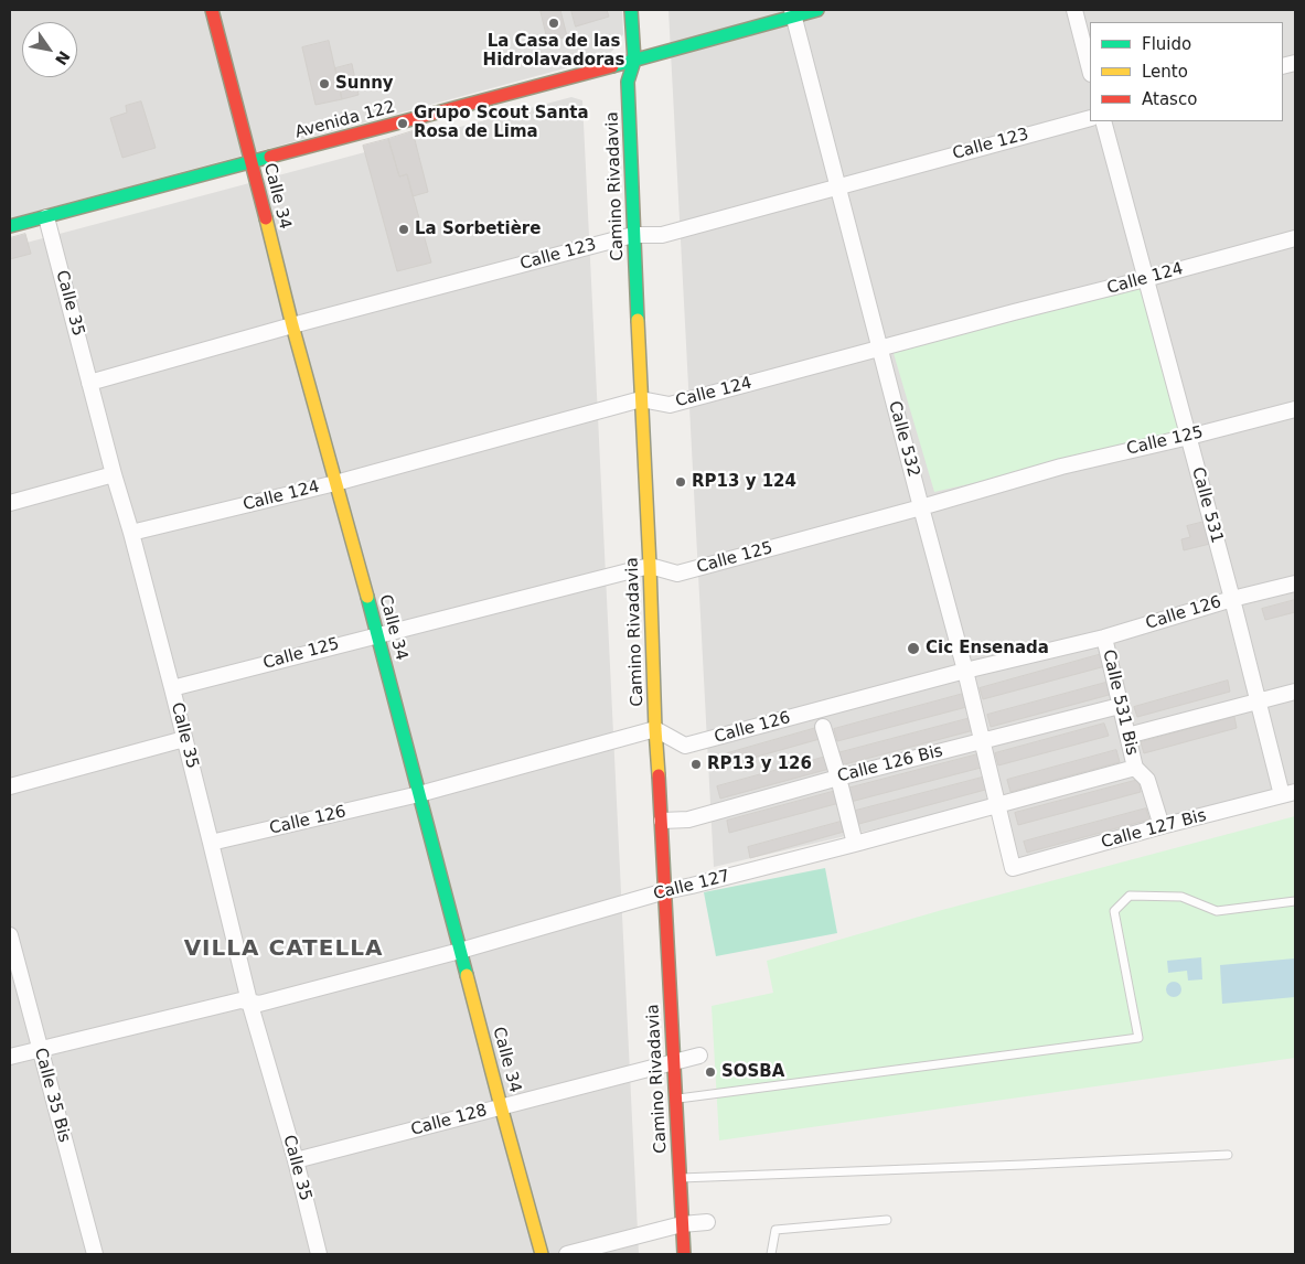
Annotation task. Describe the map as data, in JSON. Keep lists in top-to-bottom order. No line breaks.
{"streets":{"main road":["Avenida 122","Camino Rivadavia","Calle 34"],"street":["Calle 123","Calle 124","Calle 35","Calle 532","Calle 125","Calle 531","Calle 126","Calle 531 Bis","Calle 126 Bis","Calle 127 Bis","Calle 127","Calle 35 Bis","Calle 128"]},"crossings":[["Avenida 122","Camino Rivadavia"],["Avenida 122","Calle 34"],["Avenida 122","Calle 35"],["Avenida 122","Calle 532"],["Calle 123","Camino Rivadavia"],["Calle 123","Calle 34"],["Calle 123","Calle 35"],["Calle 123","Calle 532"],["Camino Rivadavia","Calle 124"],["Camino Rivadavia","Calle 125"],["Camino Rivadavia","Calle 126"],["Camino Rivadavia","Calle 126 Bis"],["Camino Rivadavia","Calle 127"],["Camino Rivadavia","Calle 128"],["Calle 34","Calle 124"],["Calle 34","Calle 125"],["Calle 34","Calle 126"],["Calle 34","Calle 127"],["Calle 34","Calle 128"],["Calle 124","Calle 35"],["Calle 124","Calle 532"],["Calle 124","Calle 531"],["Calle 35","Calle 125"],["Calle 35","Calle 126"],["Calle 35","Calle 127"],["Calle 35","Calle 128"],["Calle 532","Calle 125"],["Calle 532","Calle 126"],["Calle 532","Calle 126 Bis"],["Calle 532","Calle 127 Bis"],["Calle 532","Calle 127"],["Calle 125","Calle 531"],["Calle 531","Calle 126"],["Calle 531","Calle 127 Bis"],["Calle 126","Calle 531 Bis"],["Calle 531 Bis","Calle 126 Bis"],["Calle 531 Bis","Calle 127 Bis"],["Calle 531 Bis","Calle 127"]],"districts":["VILLA CATELLA"],"places":["La Casa de las Hidrolavadoras","Sunny","Grupo Scout Santa Rosa de Lima","La Sorbetière","RP13 y 124","Cic Ensenada","RP13 y 126","SOSBA"],"legend":["Fluido","Lento","Atasco"],"north":"bottom right"}
